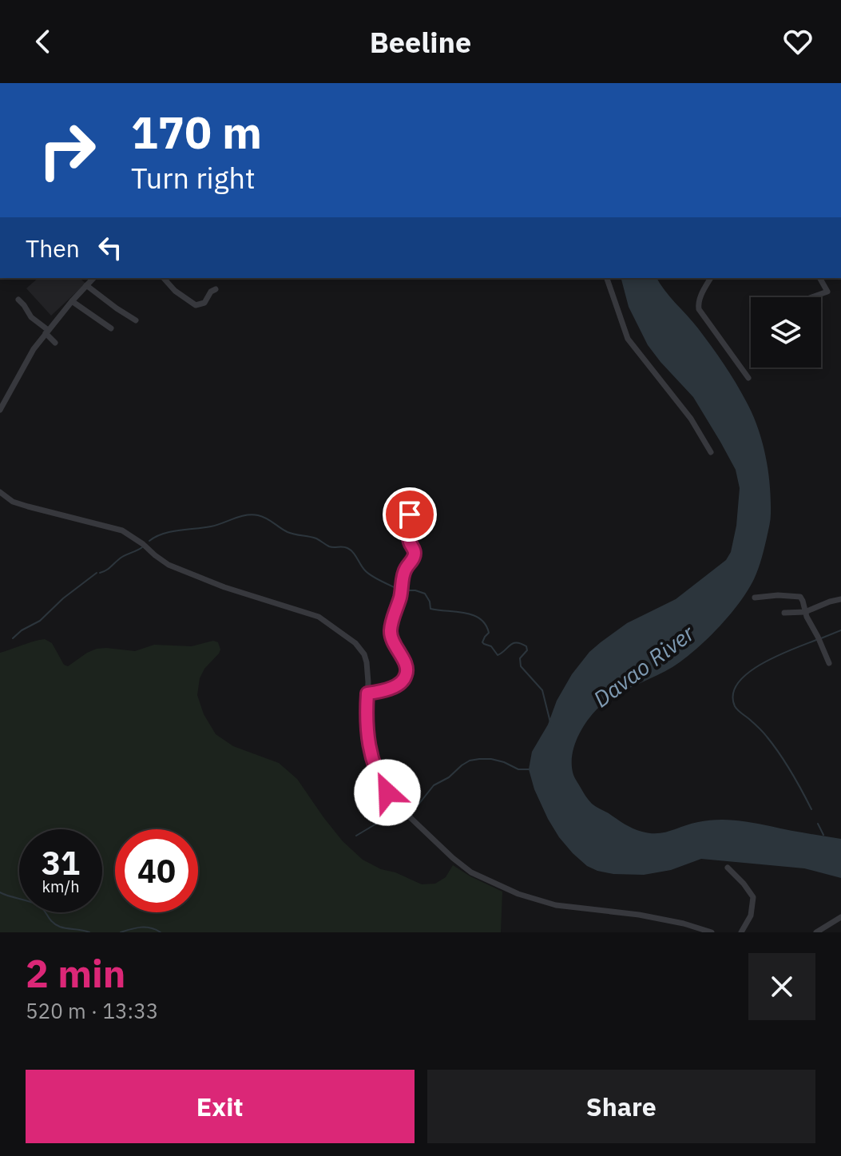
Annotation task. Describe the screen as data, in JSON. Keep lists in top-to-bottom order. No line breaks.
{"water":["Davao River"],"page":{"header":"Beeline","turn":["170 m","Turn right"],"then":"Then","speed":"31 km/h","limit":"40","heading":["2 min","520 m · 13:33"],"buttons":["Exit","Share"]}}
